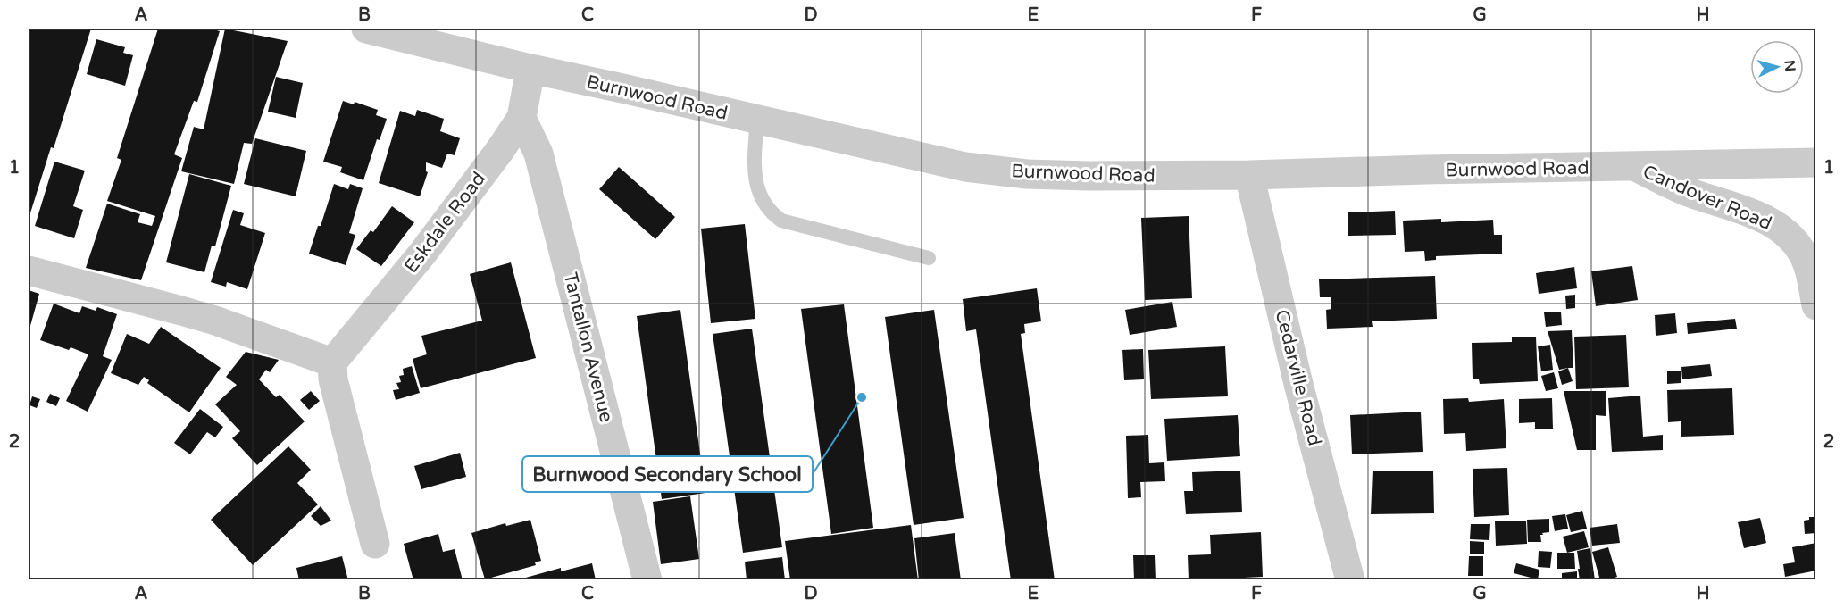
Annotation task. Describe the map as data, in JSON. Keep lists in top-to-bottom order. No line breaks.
{"streets":{"street":["Burnwood Road","Candover Road","Eskdale Road","Tantallon Avenue","Cedarville Road"]},"crossings":[["Burnwood Road","Candover Road"],["Burnwood Road","Eskdale Road"],["Burnwood Road","Cedarville Road"],["Eskdale Road","Tantallon Avenue"]],"places":["Burnwood Secondary School"],"north":"right","grid":{"columns":["A","B","C","D","E","F","G","H"],"rows":["1","2"]}}
